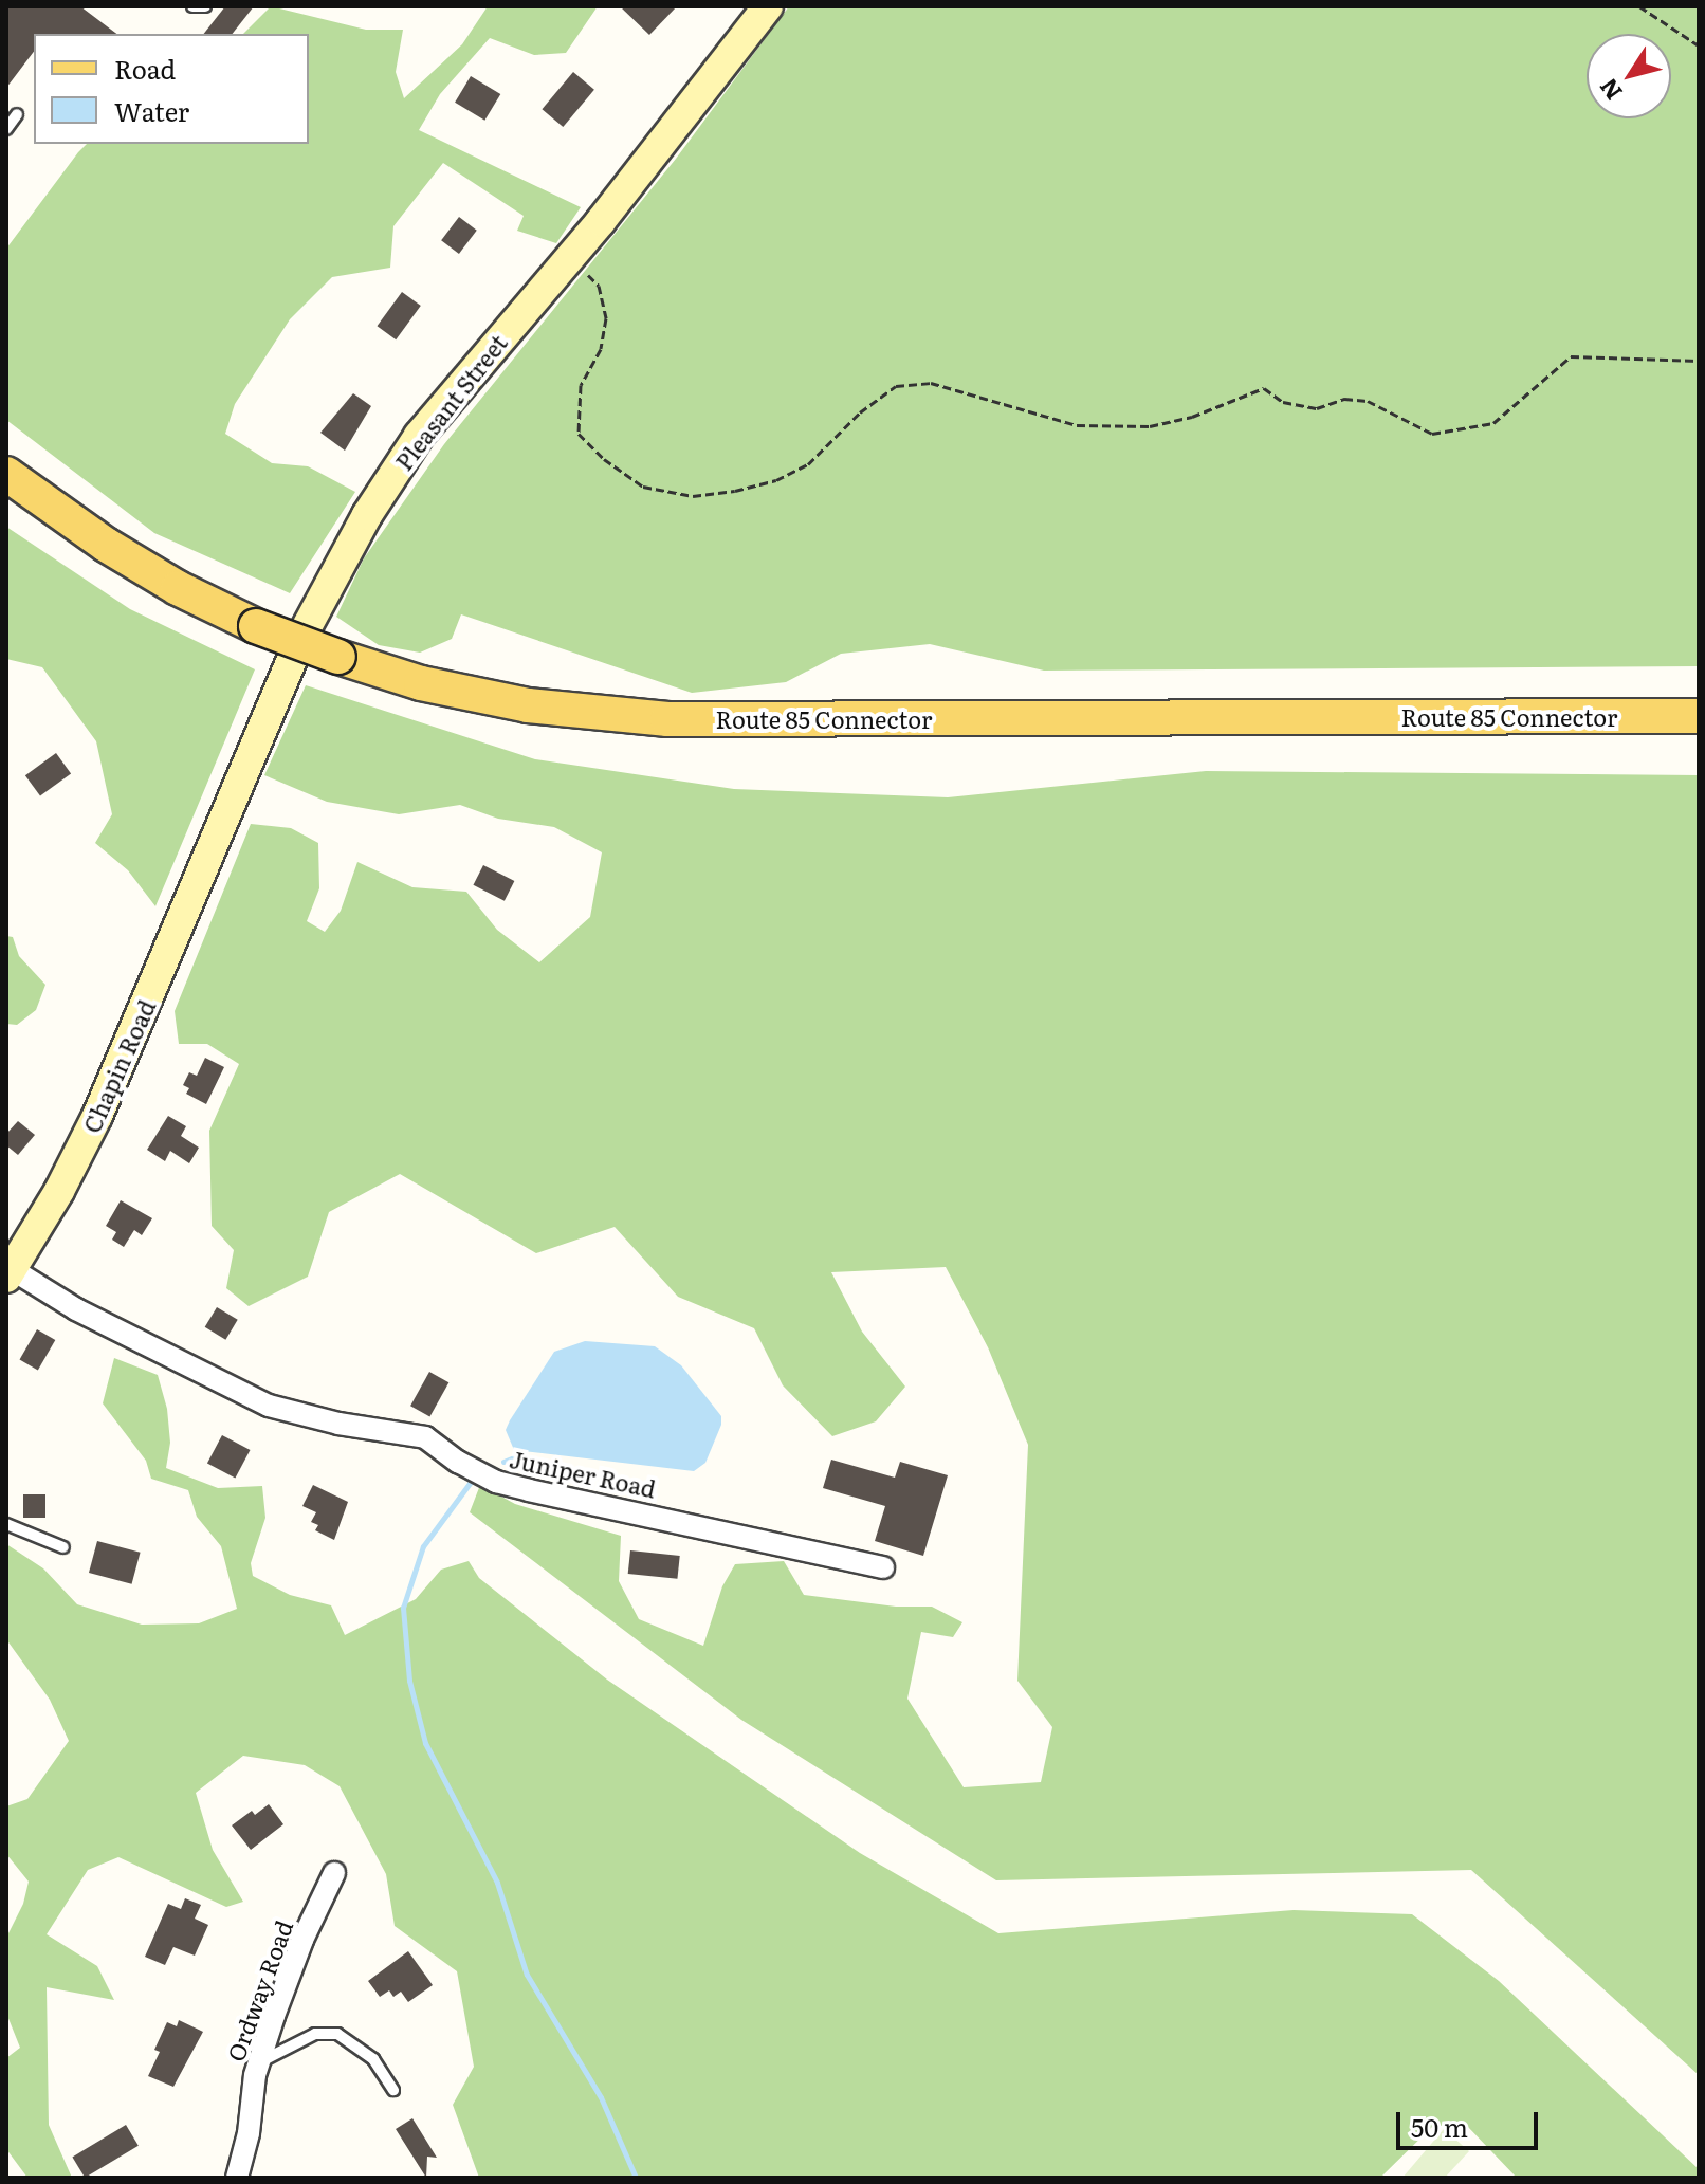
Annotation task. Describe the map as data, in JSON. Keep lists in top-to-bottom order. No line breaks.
{"streets":{"main road":["Route 85 Connector"],"street":["Pleasant Street","Chapin Road","Juniper Road","Ordway Road"]},"crossings":[["Pleasant Street","Chapin Road"],["Chapin Road","Juniper Road"]],"legend":["Road","Water"],"scale_bar":"50 m","north":"bottom left"}
